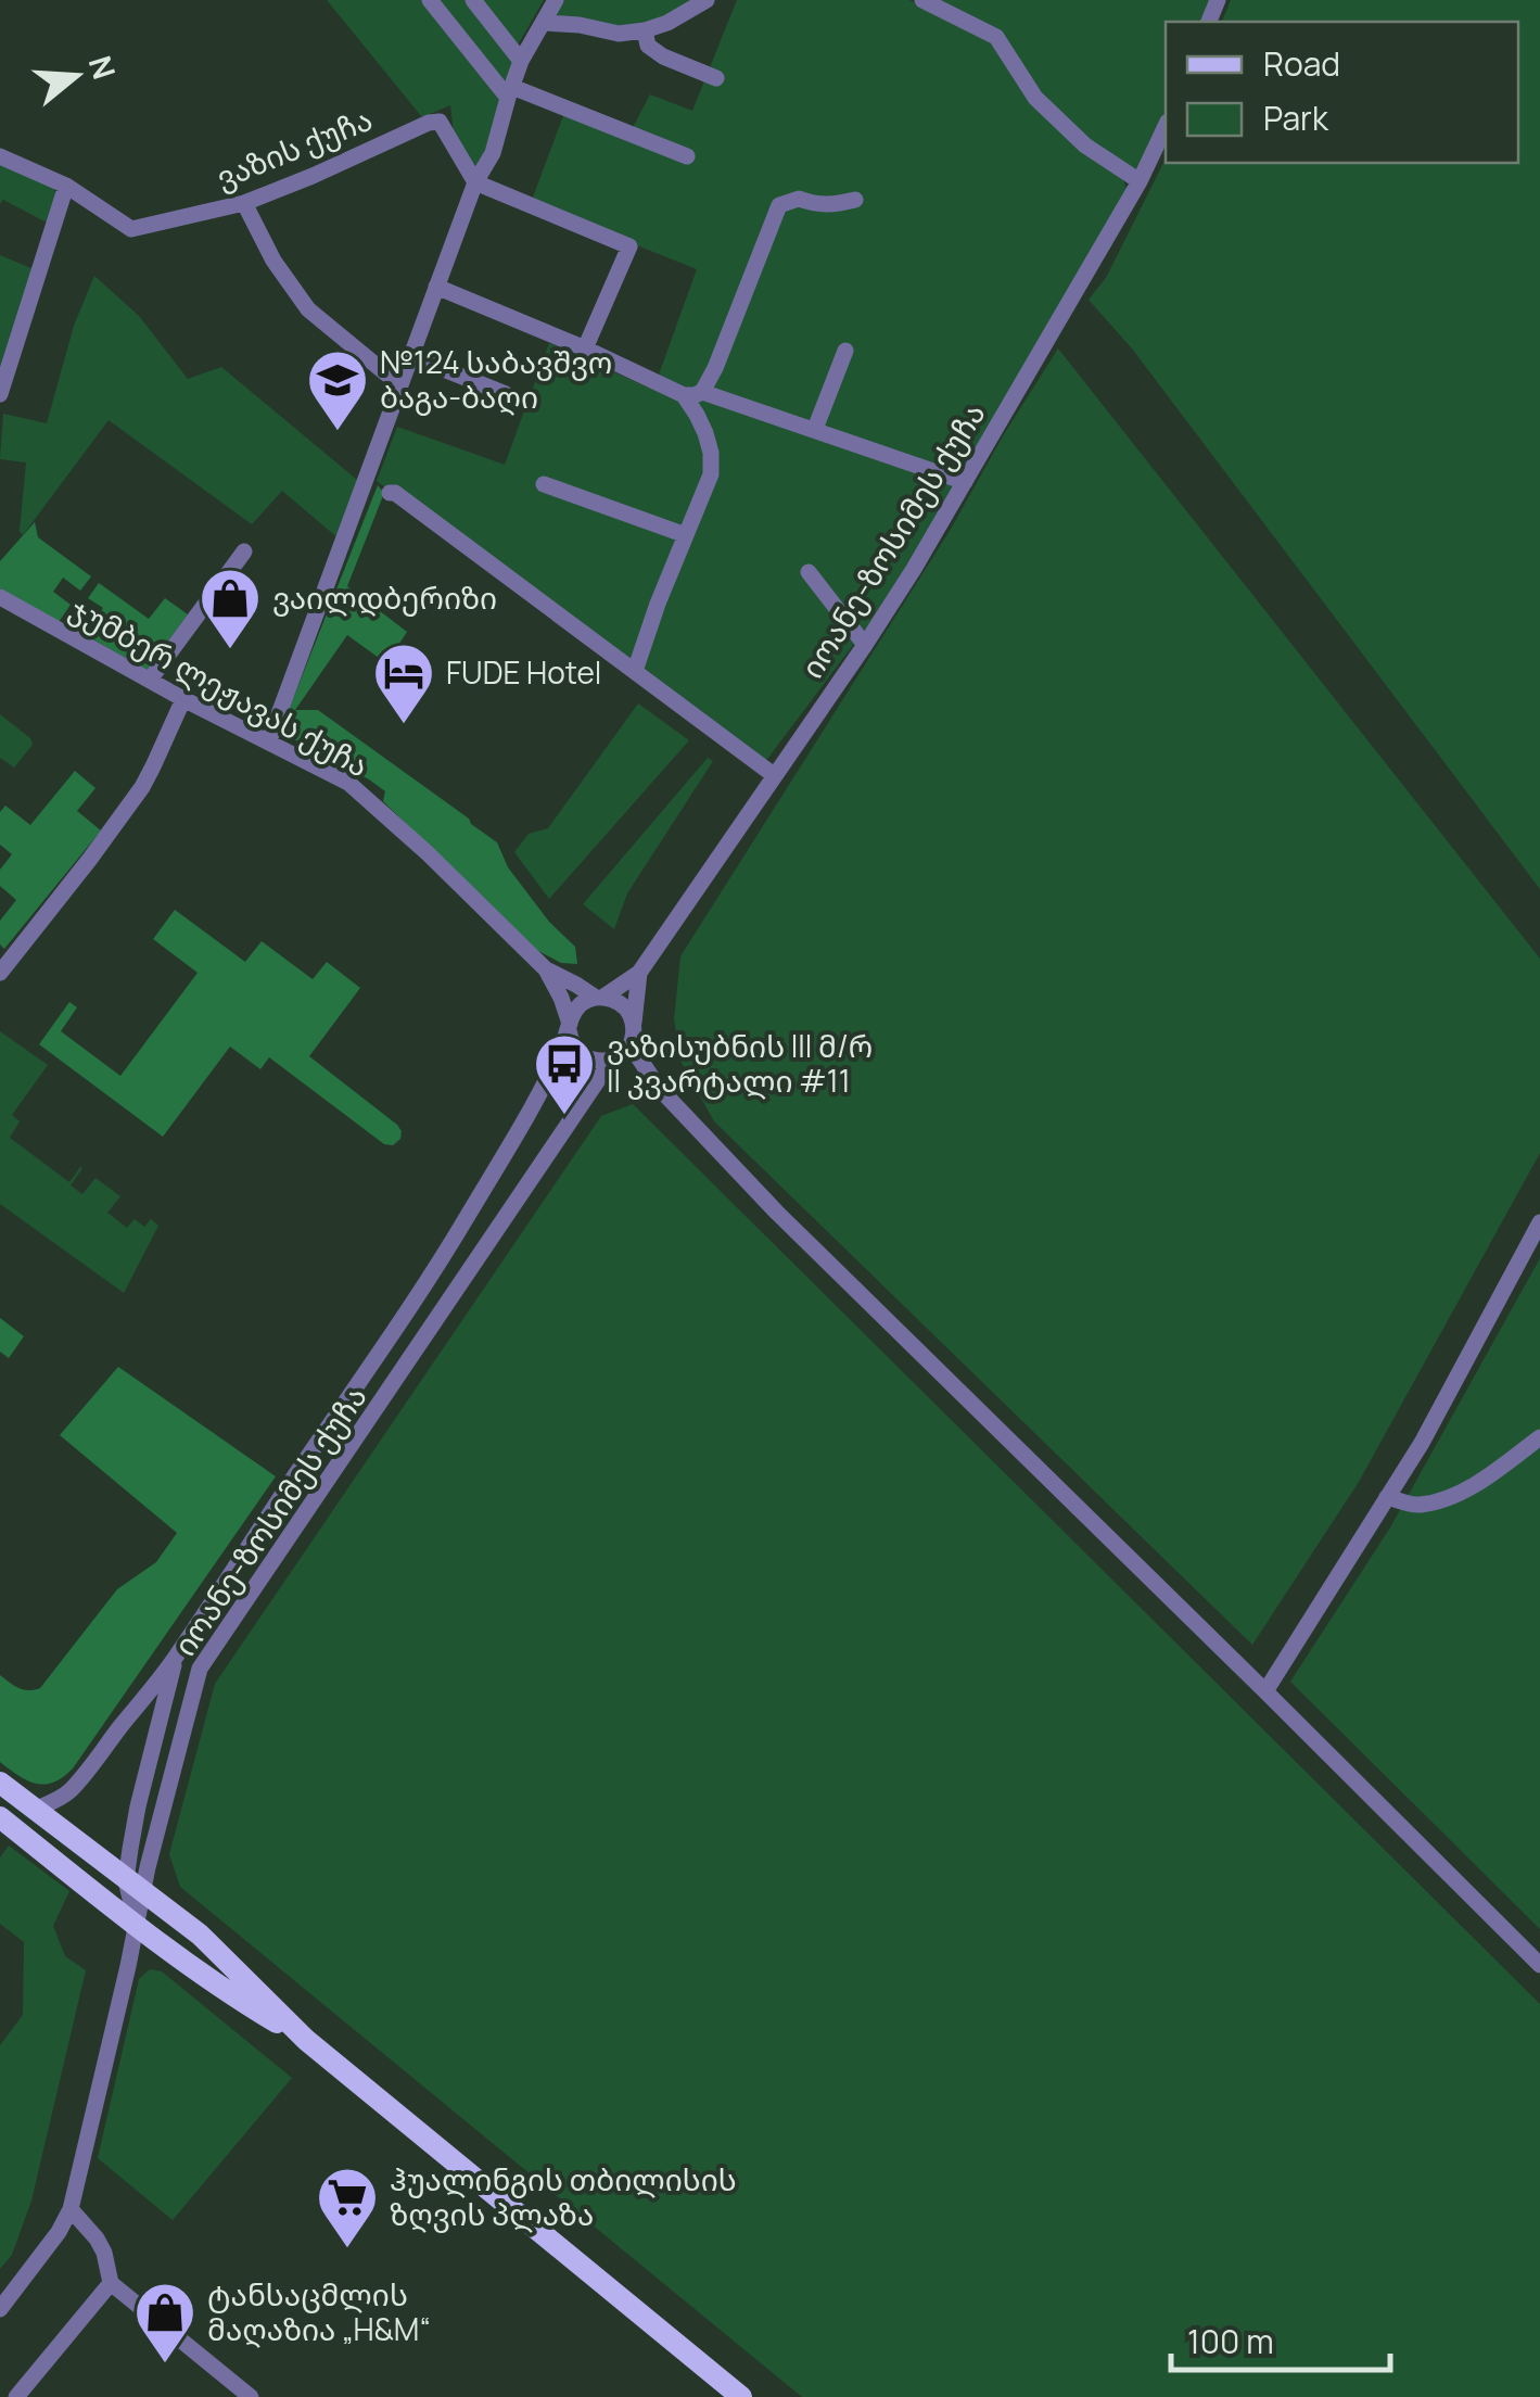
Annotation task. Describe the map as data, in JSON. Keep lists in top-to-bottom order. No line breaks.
{"streets":{"street":["ვაზის ქუჩა","იოანე-ზოსიმეს ქუჩა","ჯუმბერ ლეჟავას ქუჩა"]},"crossings":[["იოანე-ზოსიმეს ქუჩა","ჯუმბერ ლეჟავას ქუჩა"]],"places":{"school or university":["№124 საბავშვო ბაგა-ბაღი"],"shop":["ვაილდბერიზი","ტანსაცმლის მაღაზია „H&M“"],"hotel":["FUDE Hotel"],"bus stop":["ვაზისუბნის III მ/რ II კვარტალი #11"],"supermarket":["ჰუალინგის თბილისის ზღვის პლაზა"]},"legend":["Road","Park"],"scale_bar":"100 m","north":"right"}
